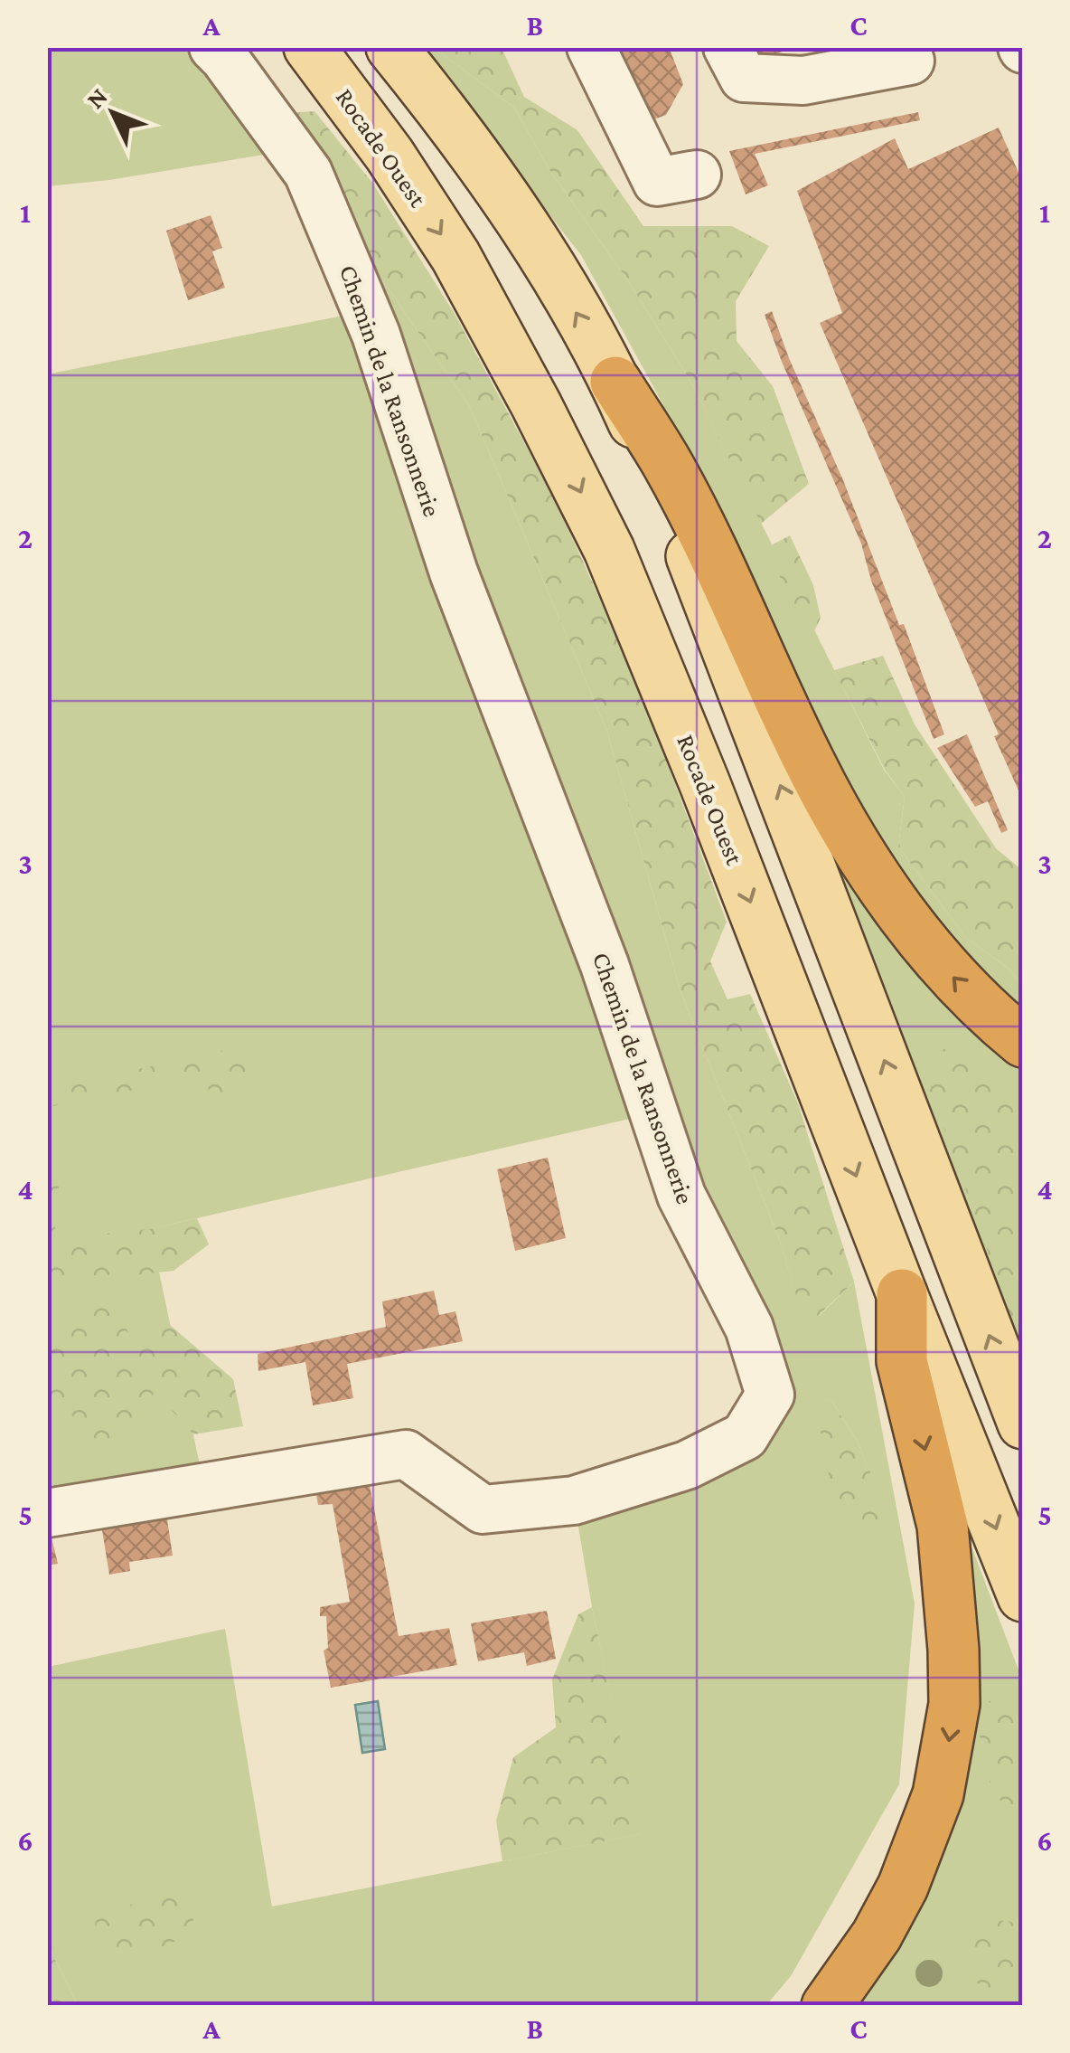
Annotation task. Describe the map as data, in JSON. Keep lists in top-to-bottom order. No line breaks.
{"streets":{"main road":["Rocade Ouest"],"street":["Chemin de la Ransonnerie"]},"north":"top left","grid":{"columns":["A","B","C"],"rows":["1","2","3","4","5","6"]}}
